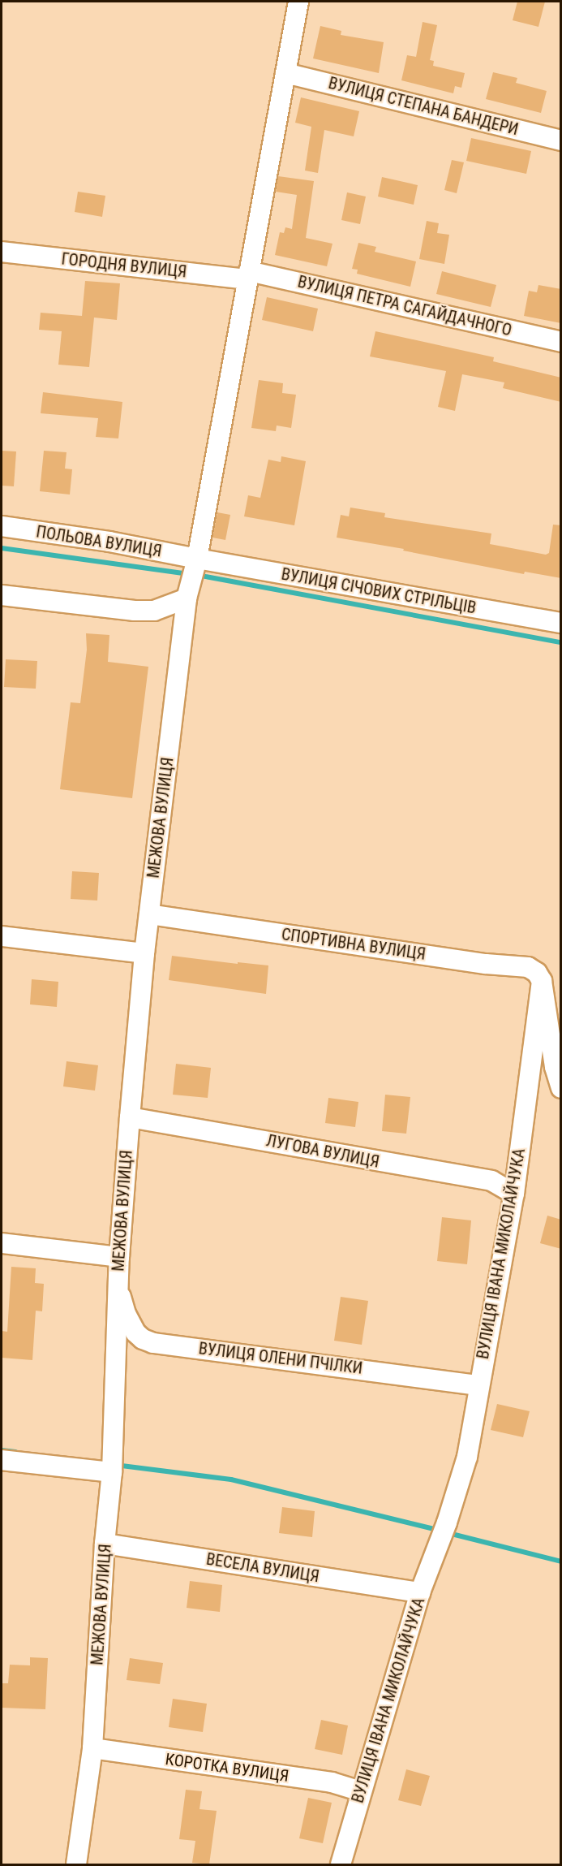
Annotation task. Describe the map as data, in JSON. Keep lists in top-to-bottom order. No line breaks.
{"streets":{"street":["ВУЛИЦЯ СТЕПАНА БАНДЕРИ","ГОРОДНЯ ВУЛИЦЯ","ВУЛИЦЯ ПЕТРА САГАЙДАЧНОГО","ПОЛЬОВА ВУЛИЦЯ","ВУЛИЦЯ СІЧОВИХ СТРІЛЬЦІВ","МЕЖОВА ВУЛИЦЯ","СПОРТИВНА ВУЛИЦЯ","ЛУГОВА ВУЛИЦЯ","ВУЛИЦЯ ІВАНА МИКОЛАЙЧУКА","ВУЛИЦЯ ОЛЕНИ ПЧІЛКИ","ВЕСЕЛА ВУЛИЦЯ","КОРОТКА ВУЛИЦЯ"]},"crossings":[["ВУЛИЦЯ СТЕПАНА БАНДЕРИ","МЕЖОВА ВУЛИЦЯ"],["ГОРОДНЯ ВУЛИЦЯ","ВУЛИЦЯ ПЕТРА САГАЙДАЧНОГО"],["ГОРОДНЯ ВУЛИЦЯ","МЕЖОВА ВУЛИЦЯ"],["ВУЛИЦЯ ПЕТРА САГАЙДАЧНОГО","МЕЖОВА ВУЛИЦЯ"],["ПОЛЬОВА ВУЛИЦЯ","ВУЛИЦЯ СІЧОВИХ СТРІЛЬЦІВ"],["ПОЛЬОВА ВУЛИЦЯ","МЕЖОВА ВУЛИЦЯ"],["ВУЛИЦЯ СІЧОВИХ СТРІЛЬЦІВ","МЕЖОВА ВУЛИЦЯ"],["МЕЖОВА ВУЛИЦЯ","СПОРТИВНА ВУЛИЦЯ"],["МЕЖОВА ВУЛИЦЯ","ЛУГОВА ВУЛИЦЯ"],["МЕЖОВА ВУЛИЦЯ","ВУЛИЦЯ ОЛЕНИ ПЧІЛКИ"],["МЕЖОВА ВУЛИЦЯ","ВЕСЕЛА ВУЛИЦЯ"],["МЕЖОВА ВУЛИЦЯ","КОРОТКА ВУЛИЦЯ"],["СПОРТИВНА ВУЛИЦЯ","ВУЛИЦЯ ІВАНА МИКОЛАЙЧУКА"],["ЛУГОВА ВУЛИЦЯ","ВУЛИЦЯ ІВАНА МИКОЛАЙЧУКА"],["ВУЛИЦЯ ІВАНА МИКОЛАЙЧУКА","ВУЛИЦЯ ОЛЕНИ ПЧІЛКИ"],["ВУЛИЦЯ ІВАНА МИКОЛАЙЧУКА","ВЕСЕЛА ВУЛИЦЯ"],["ВУЛИЦЯ ІВАНА МИКОЛАЙЧУКА","КОРОТКА ВУЛИЦЯ"]]}
